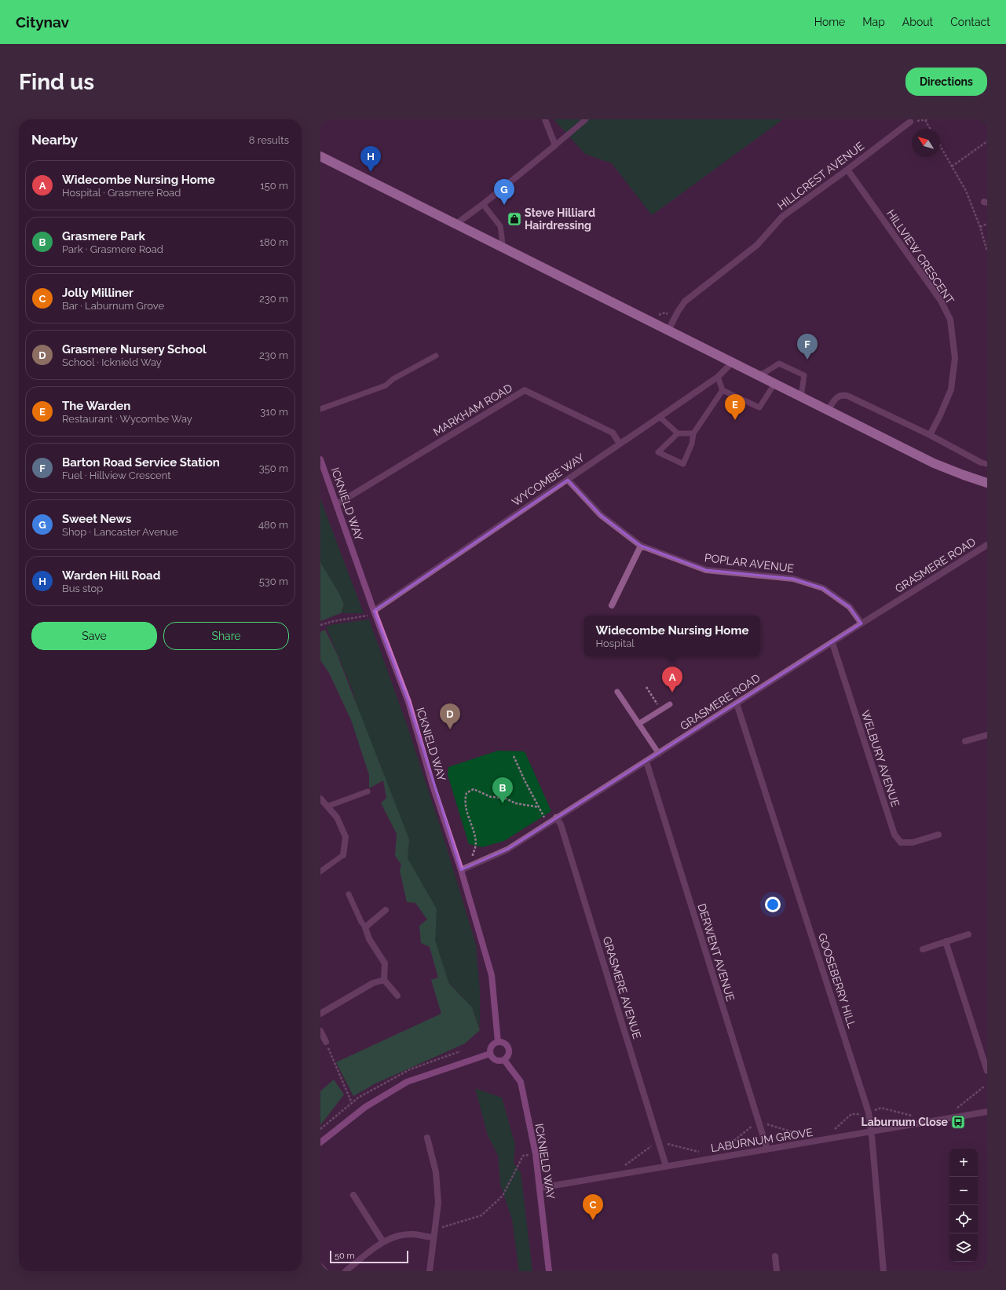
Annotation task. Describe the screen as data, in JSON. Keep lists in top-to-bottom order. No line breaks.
{"streets":{"street":["HILLCREST AVENUE","HILLVIEW CRESCENT","MARKHAM ROAD","WYCOMBE WAY","ICKNIELD WAY","POPLAR AVENUE","GRASMERE ROAD","WELBURY AVENUE","DERWENT AVENUE","GOOSEBERRY HILL","GRASMERE AVENUE","LABURNUM GROVE"]},"crossings":[["HILLCREST AVENUE","HILLVIEW CRESCENT"],["MARKHAM ROAD","WYCOMBE WAY"],["MARKHAM ROAD","ICKNIELD WAY"],["WYCOMBE WAY","ICKNIELD WAY"],["WYCOMBE WAY","POPLAR AVENUE"],["ICKNIELD WAY","GRASMERE ROAD"],["ICKNIELD WAY","LABURNUM GROVE"],["POPLAR AVENUE","GRASMERE ROAD"],["GRASMERE ROAD","WELBURY AVENUE"],["GRASMERE ROAD","DERWENT AVENUE"],["GRASMERE ROAD","GOOSEBERRY HILL"],["GRASMERE ROAD","GRASMERE AVENUE"],["DERWENT AVENUE","LABURNUM GROVE"],["GOOSEBERRY HILL","LABURNUM GROVE"],["GRASMERE AVENUE","LABURNUM GROVE"]],"places":{"shop":["Steve Hilliard Hairdressing"],"bus stop":["Laburnum Close"]},"scale_bar":"50 m","north":"top left","page":{"header":"Citynav","nav":["Home","Map","About","Contact"],"buttons":["Directions",["Save","Share"]],"title":"Find us","heading":["Nearby","8 results"],"pins":["H","G","F","E","A","D","B","C"],"list":[{"mark":"A","name":"Widecombe Nursing Home","note":"Hospital · Grasmere Road","value":"150 m"},{"mark":"B","name":"Grasmere Park","note":"Park · Grasmere Road","value":"180 m"},{"mark":"C","name":"Jolly Milliner","note":"Bar · Laburnum Grove","value":"230 m"},{"mark":"D","name":"Grasmere Nursery School","note":"School · Icknield Way","value":"230 m"},{"mark":"E","name":"The Warden","note":"Restaurant · Wycombe Way","value":"310 m"},{"mark":"F","name":"Barton Road Service Station","note":"Fuel · Hillview Crescent","value":"350 m"},{"mark":"G","name":"Sweet News","note":"Shop · Lancaster Avenue","value":"480 m"},{"mark":"H","name":"Warden Hill Road","note":"Bus stop","value":"530 m"}],"popup":["Widecombe Nursing Home","Hospital"],"map_buttons":["+","−"],"scale":"50 m"}}
